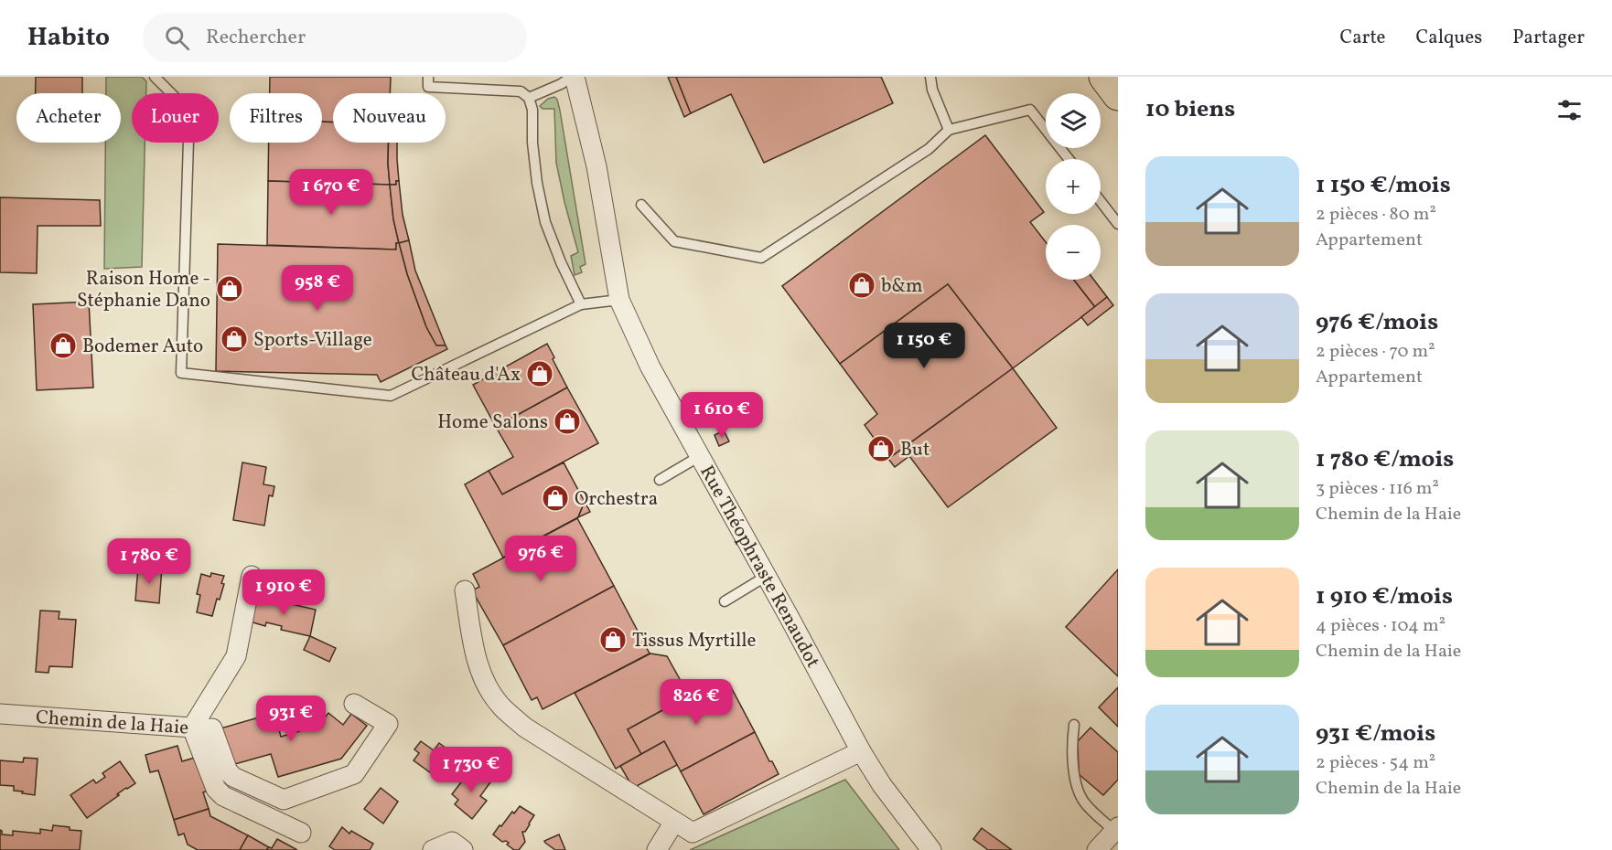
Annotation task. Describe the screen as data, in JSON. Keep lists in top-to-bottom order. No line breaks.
{"streets":{"street":["Rue Théophraste Renaudot","Chemin de la Haie"]},"places":{"shop":["b&m","Raison Home - Stéphanie Dano","Sports-Village","Bodemer Auto","Château d'Ax","Home Salons","But","Orchestra","Tissus Myrtille"]},"page":{"header":"Habito","search":"Rechercher","nav":["Carte","Calques","Partager"],"heading":"10 biens","map_buttons":["+","−"],"chip":["Acheter","Louer","Filtres","Nouveau"],"list":[{"name":"1 150 €/mois","note":"2 pièces · 80 m² · Appartement"},{"name":"976 €/mois","note":"2 pièces · 70 m² · Appartement"},{"name":"1 780 €/mois","note":"3 pièces · 116 m² · Chemin de la Haie"},{"name":"1 910 €/mois","note":"4 pièces · 104 m² · Chemin de la Haie"},{"name":"931 €/mois","note":"2 pièces · 54 m² · Chemin de la Haie"}],"price":["1 670 €","958 €","1 150 €","1 610 €","976 €","1 780 €","1 910 €","826 €","931 €","1 730 €"]}}
